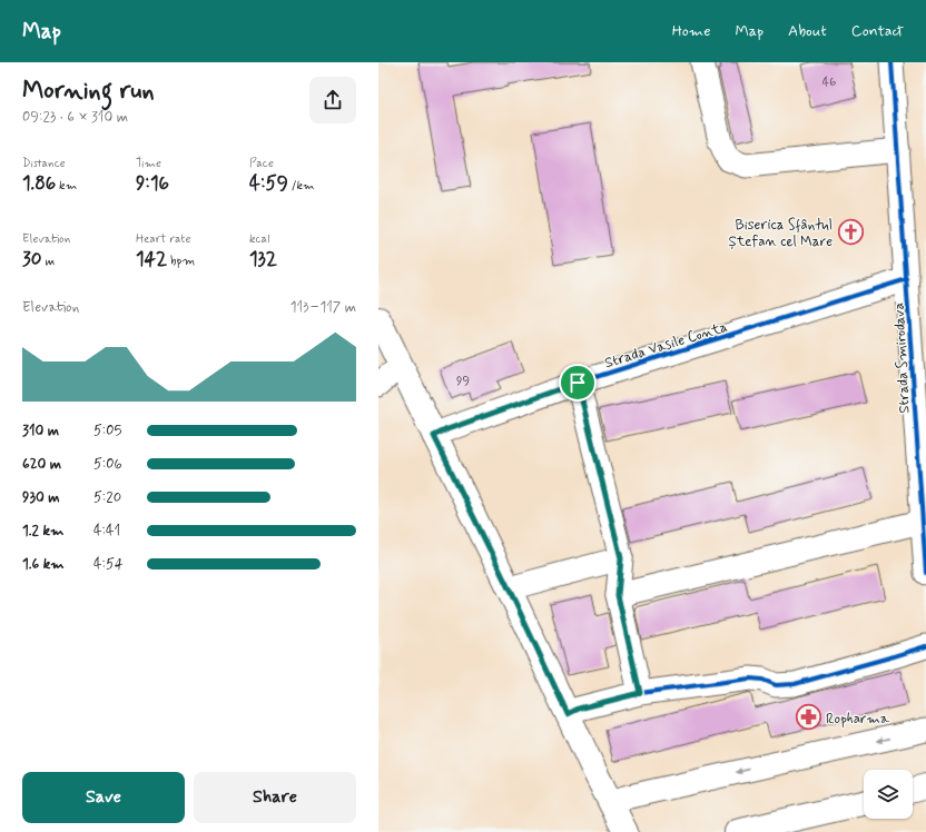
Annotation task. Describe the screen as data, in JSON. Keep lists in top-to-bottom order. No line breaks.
{"streets":{"street":["Strada Vasile Conta","Strada Smirodava"]},"crossings":[["Strada Vasile Conta","Strada Smirodava"]],"places":{"church":["Biserica Sfântul Ștefan cel Mare"],"pharmacy":["Ropharma"]},"house_numbers":["46","99"],"page":{"header":"Map","nav":["Home","Map","About","Contact"],"heading":["Morning run","09:23 · 6 × 310 m"],"stats":[["Distance","1.86 km"],["Time","9:16"],["Pace","4:59 /km"],["Elevation","30 m"],["Heart rate","142 bpm"],["kcal","132"]],"chart":["Elevation","113–117 m"],"list":[{"name":"310 m","note":"5:05"},{"name":"620 m","note":"5:06"},{"name":"930 m","note":"5:20"},{"name":"1.2 km","note":"4:41"},{"name":"1.6 km","note":"4:54"}],"buttons":["Save","Share"]}}
